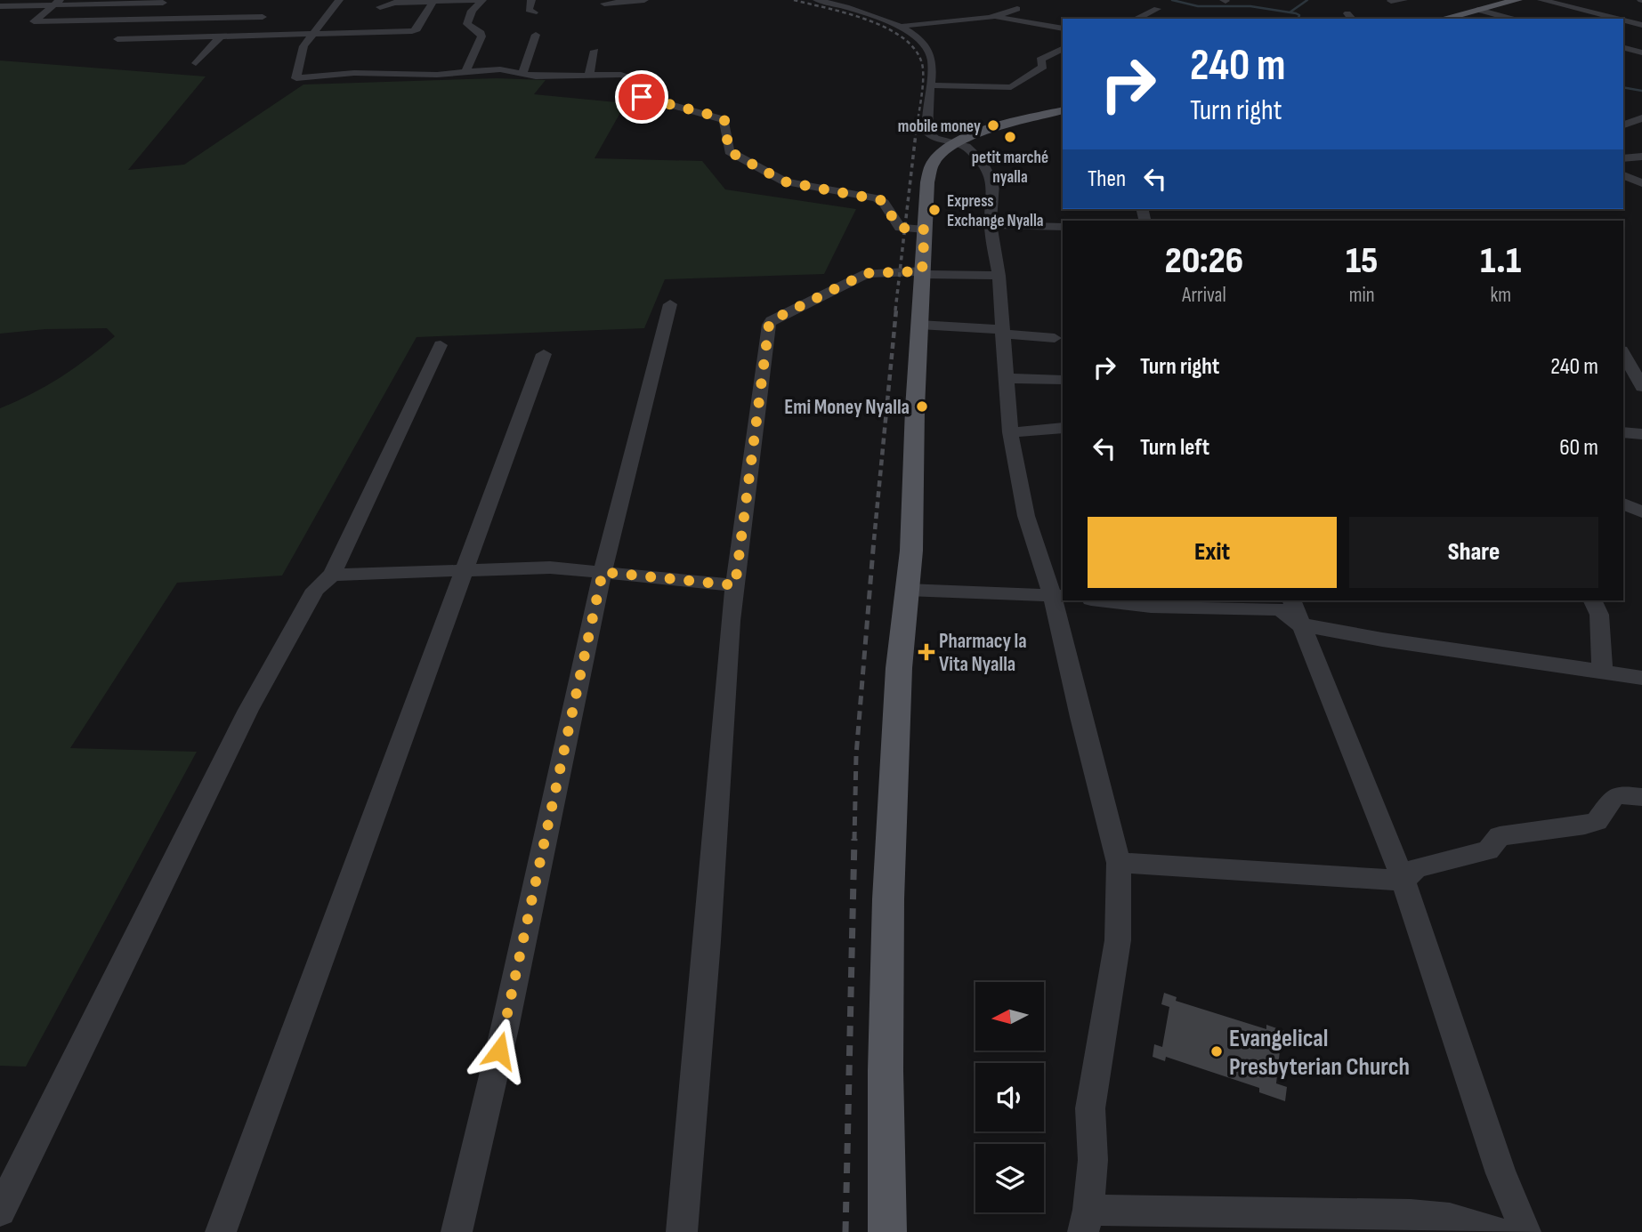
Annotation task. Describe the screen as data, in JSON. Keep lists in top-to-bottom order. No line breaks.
{"places":{"other":["mobile money","petit marché nyalla","Express Exchange Nyalla","Emi Money Nyalla","Evangelical Presbyterian Church"],"health":["Pharmacy la Vita Nyalla"]},"north":"left","page":{"turn":["240 m","Turn right"],"then":"Then","eta":["20:26","Arrival","15","min","1.1","km"],"list":[{"name":"Turn right","value":"240 m"},{"name":"Turn left","value":"60 m"}],"buttons":["Exit","Share"]}}
